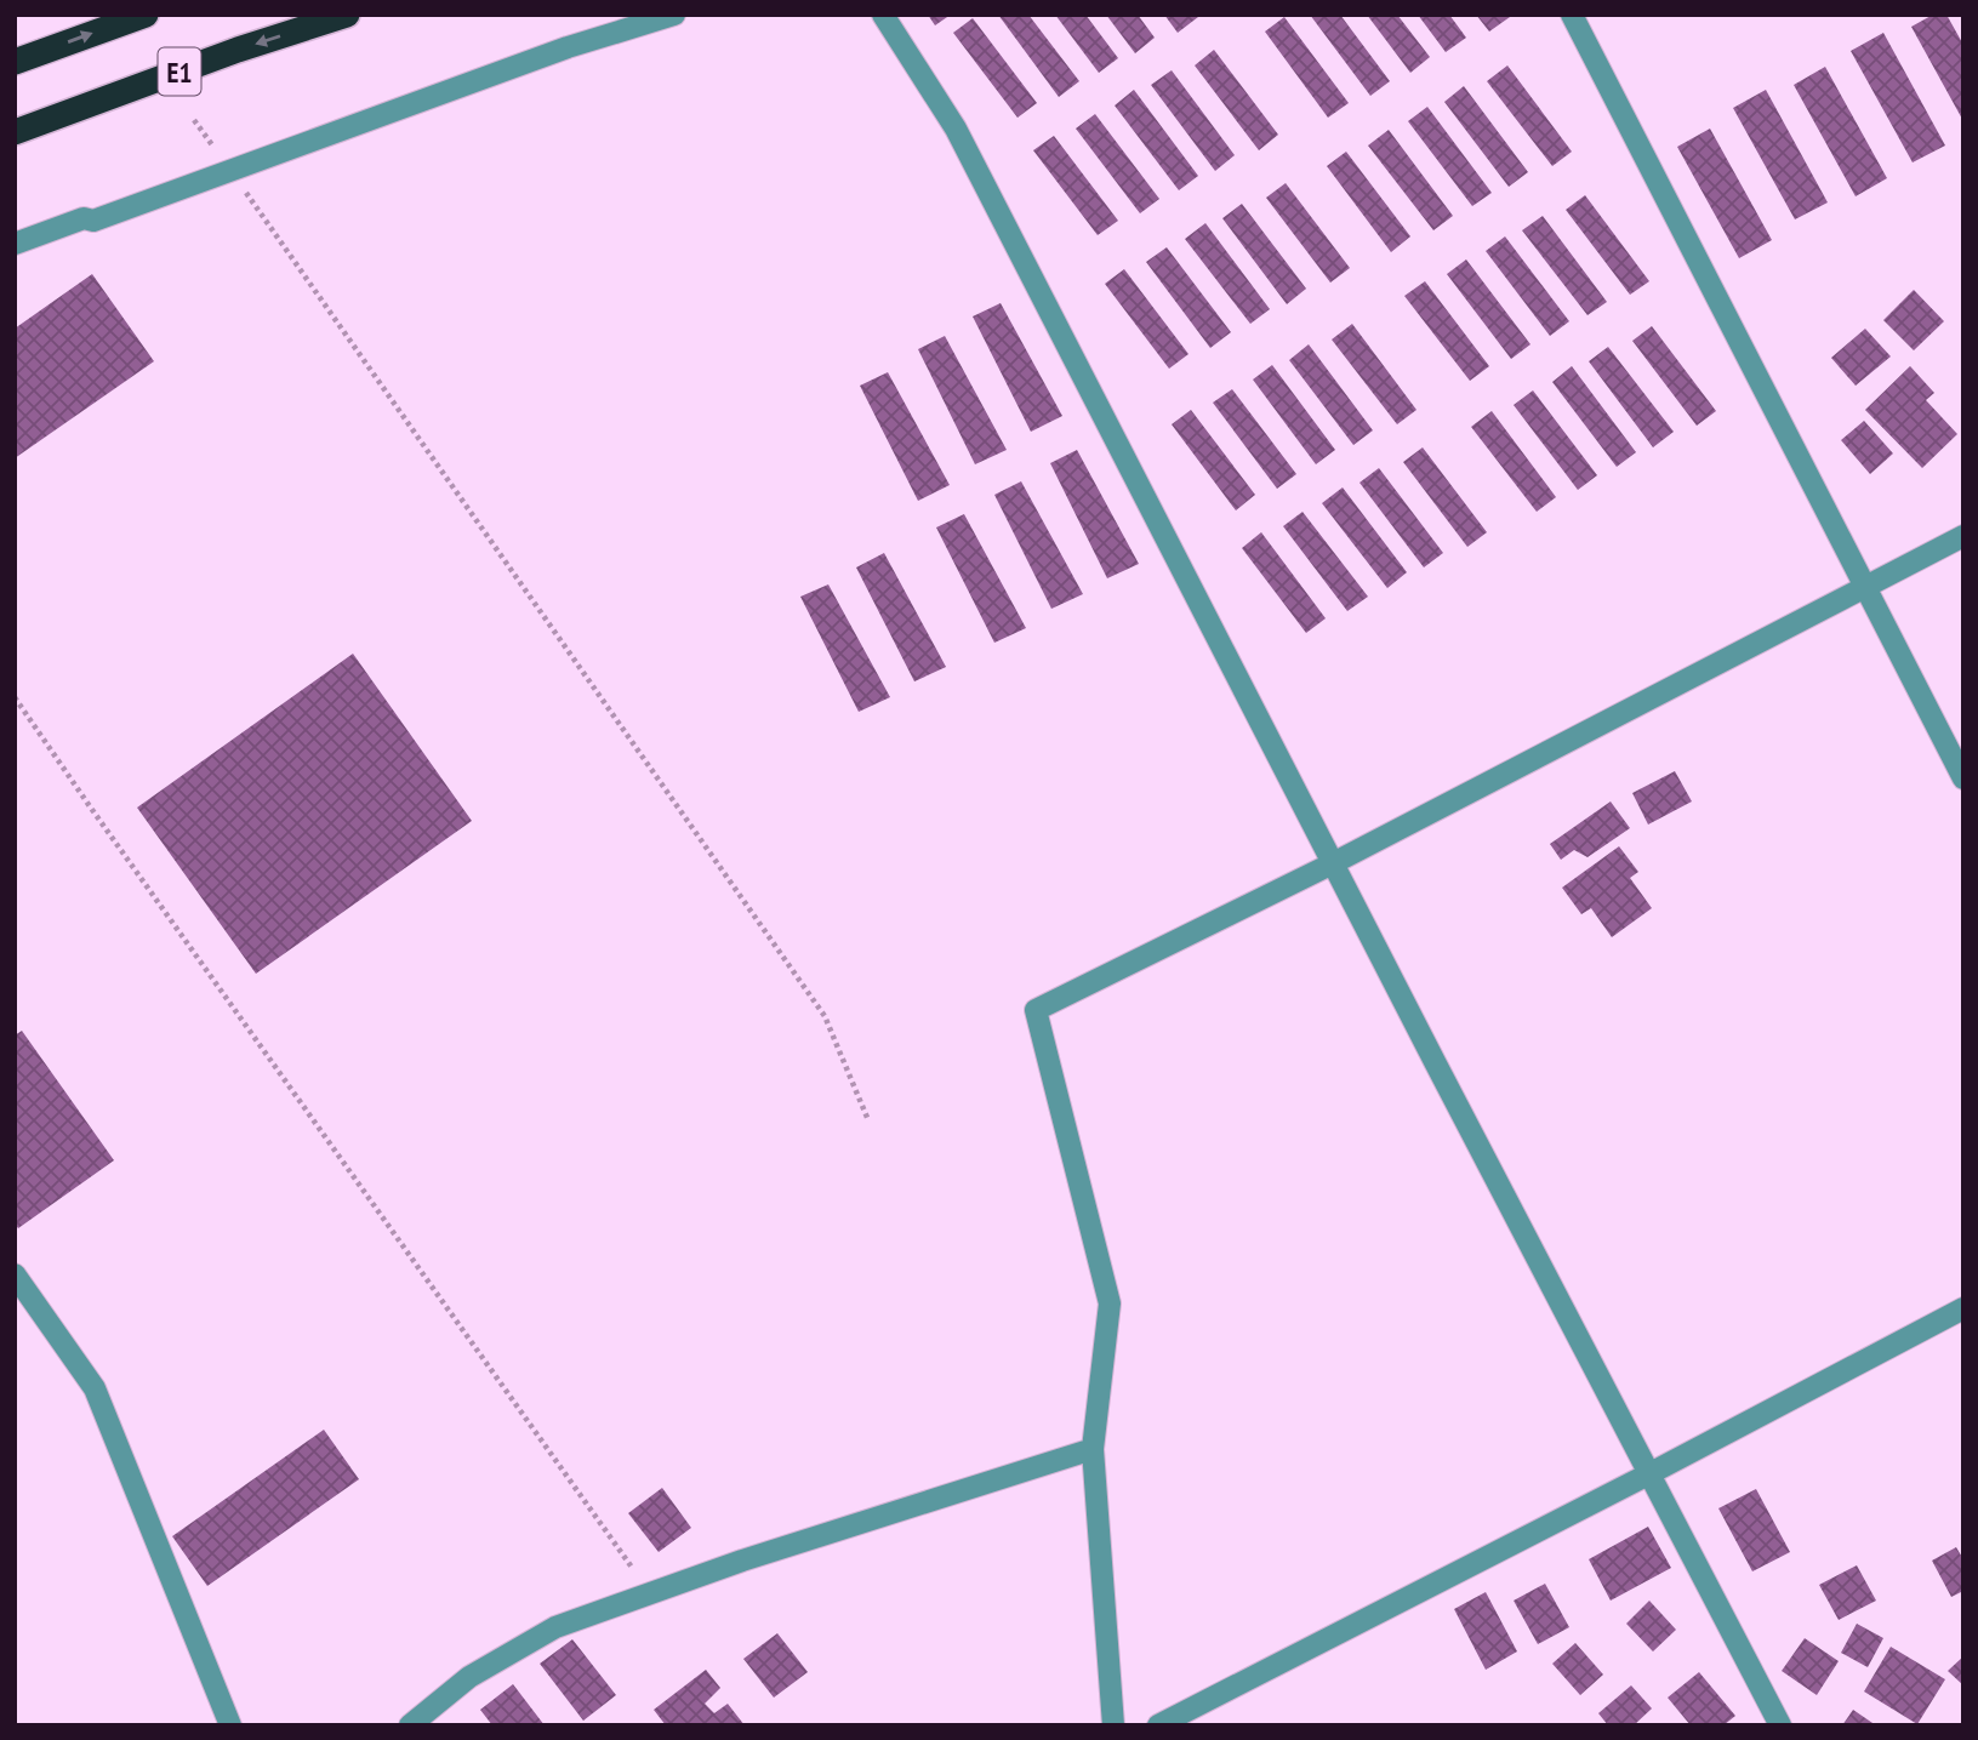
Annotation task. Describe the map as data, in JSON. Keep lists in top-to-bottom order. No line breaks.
{"streets":{"highway":["E1"]}}
